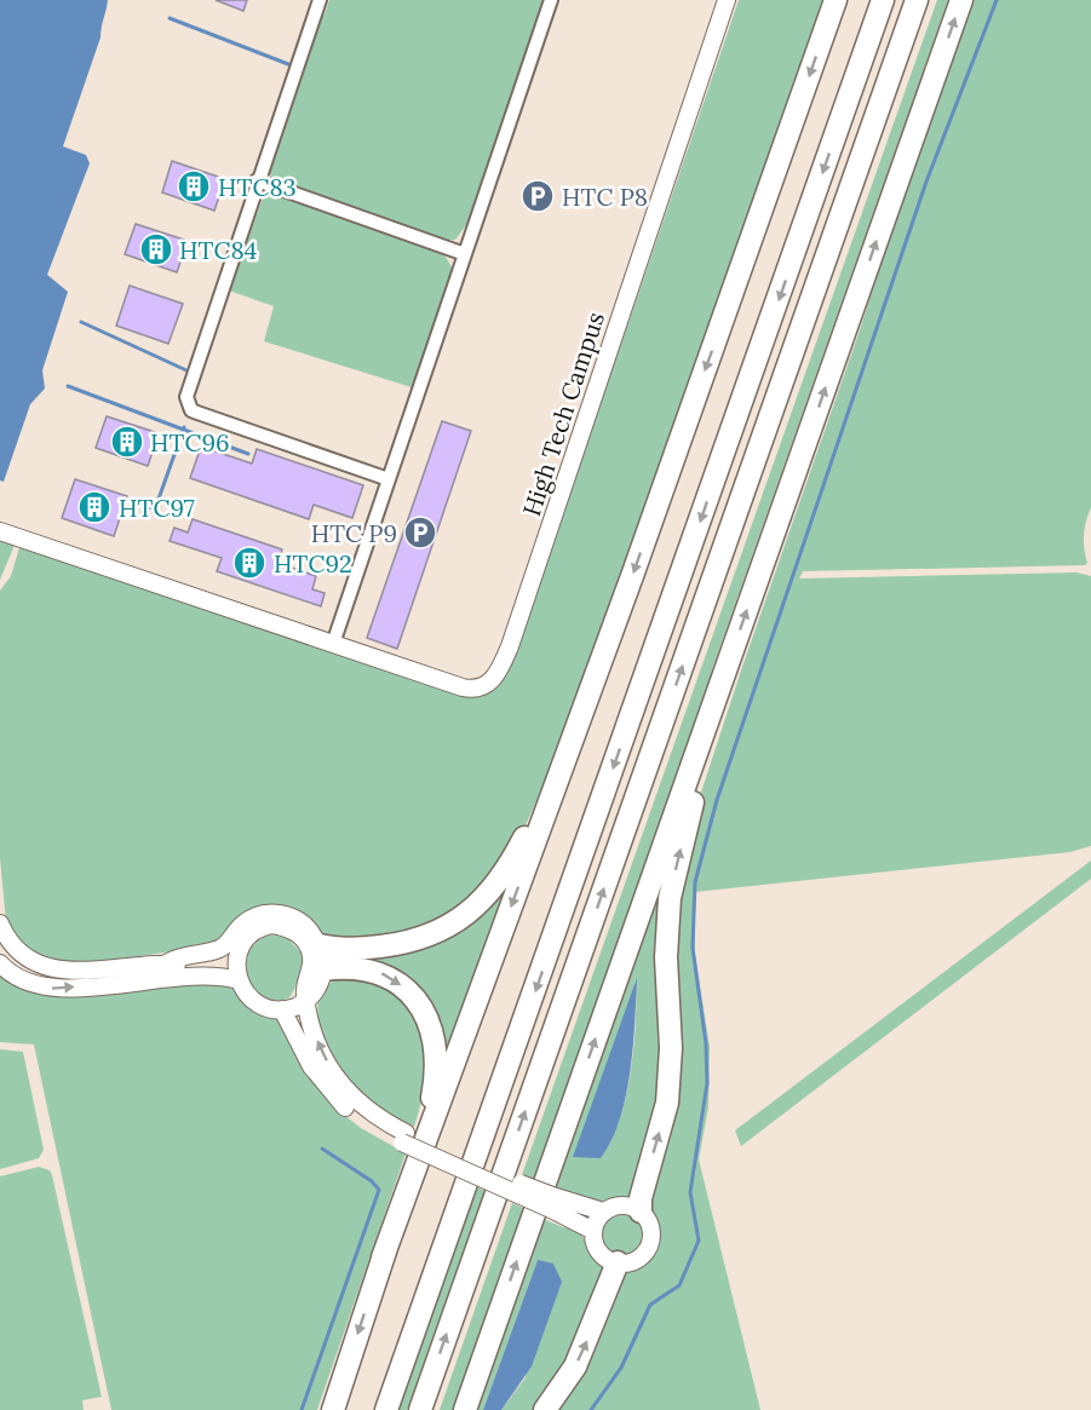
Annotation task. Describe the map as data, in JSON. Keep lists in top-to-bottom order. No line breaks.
{"streets":{"street":["High Tech Campus"]},"places":{"building":["HTC83","HTC84","HTC96","HTC97","HTC92"],"parking":["HTC P8","HTC P9"]}}
